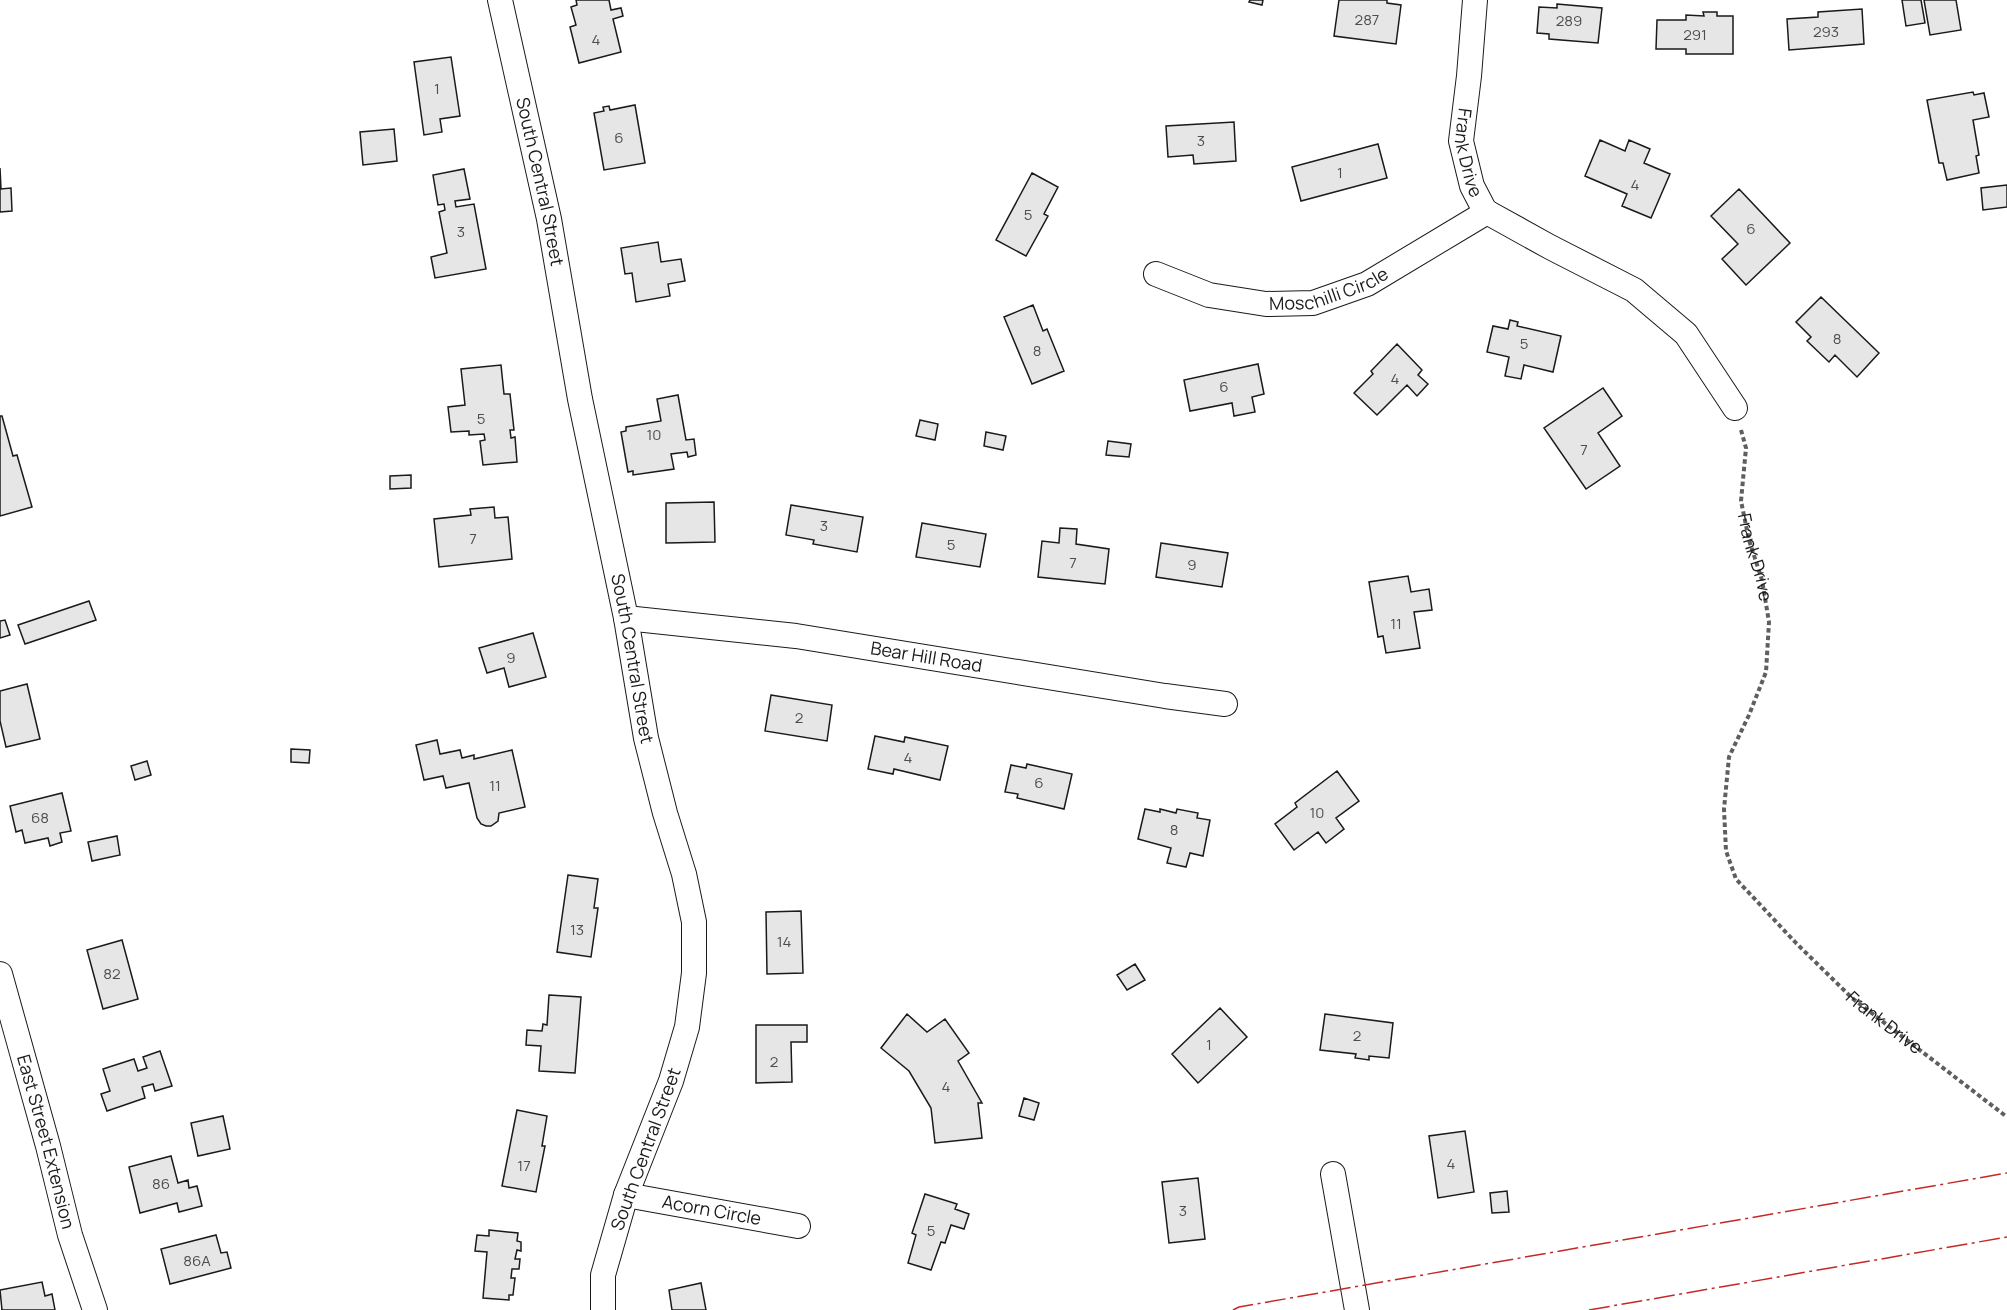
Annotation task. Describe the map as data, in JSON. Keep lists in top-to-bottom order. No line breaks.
{"streets":{"street":["Frank Drive","South Central Street","Moschilli Circle","Bear Hill Road","East Street Extension","Acorn Circle"]},"crossings":[["Frank Drive","Moschilli Circle"],["South Central Street","Bear Hill Road"],["South Central Street","Acorn Circle"]],"house_numbers":["287","289","293","291","4","1","6","3","1","4","5","6","3","8","5","8","4","6","5","10","7","3","7","5","7","9","11","9","2","4","6","11","10","68","8","13","14","82","2","1","2","4","4","17","86","3","5","86A"]}
